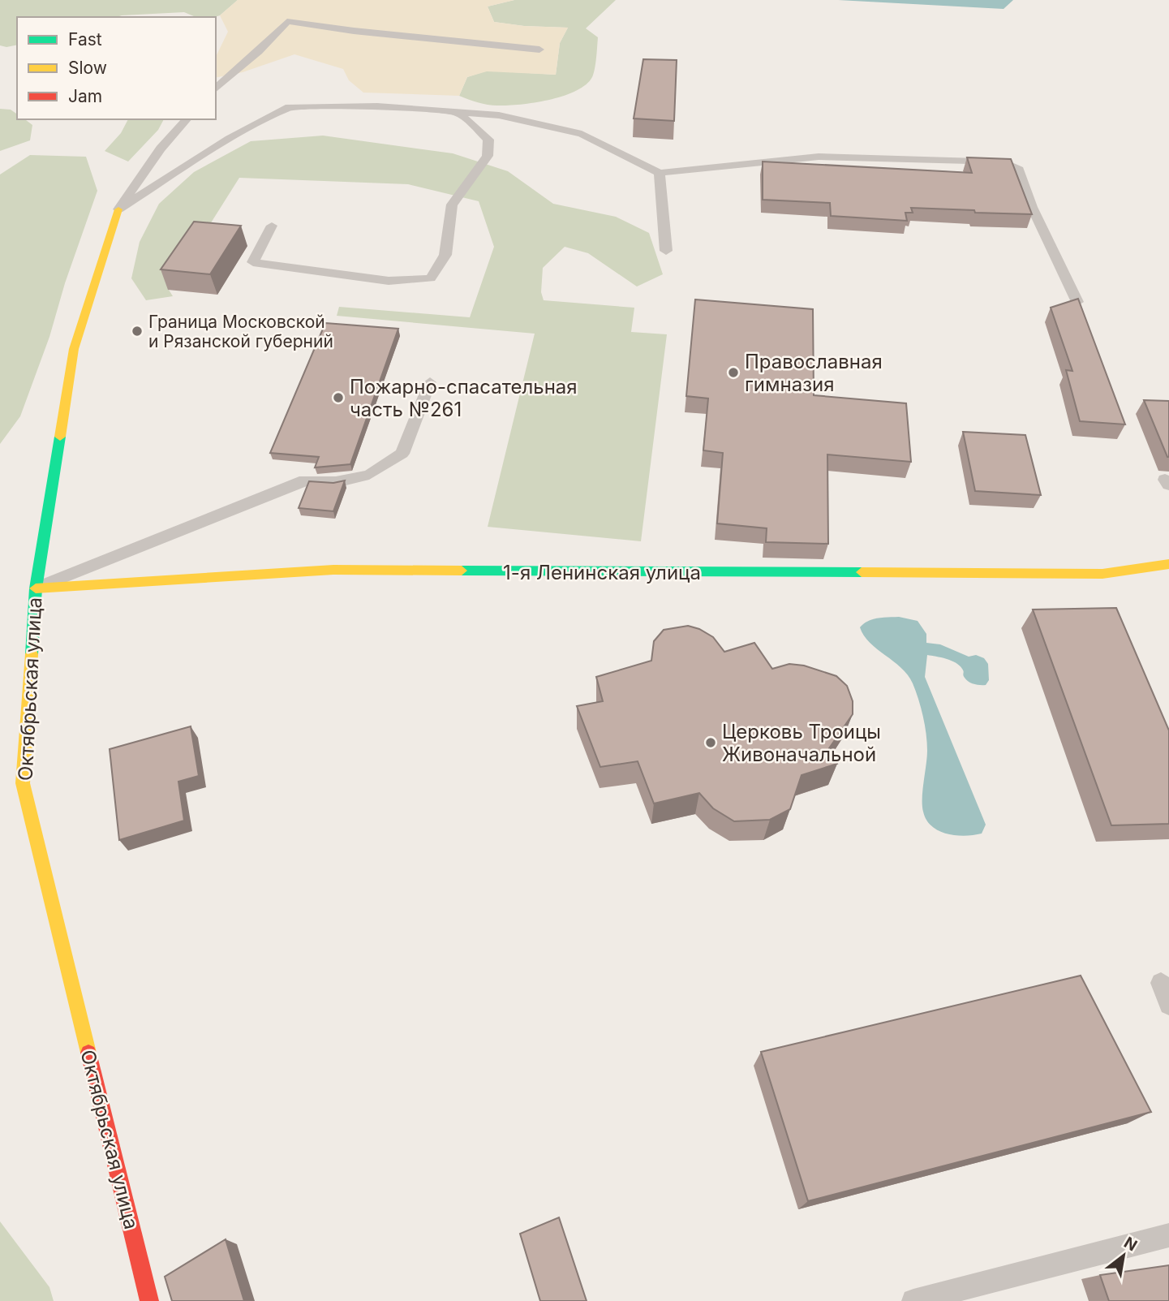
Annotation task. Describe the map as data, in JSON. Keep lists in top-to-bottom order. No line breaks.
{"streets":{"street":["1-я Ленинская улица","Октябрьская улица"]},"crossings":[["1-я Ленинская улица","Октябрьская улица"]],"places":["Граница Московской и Рязанской губерний","Православная гимназия","Пожарно-спасательная часть №261","Церковь Троицы Живоначальной"],"legend":["Fast","Slow","Jam"],"north":"top right"}
